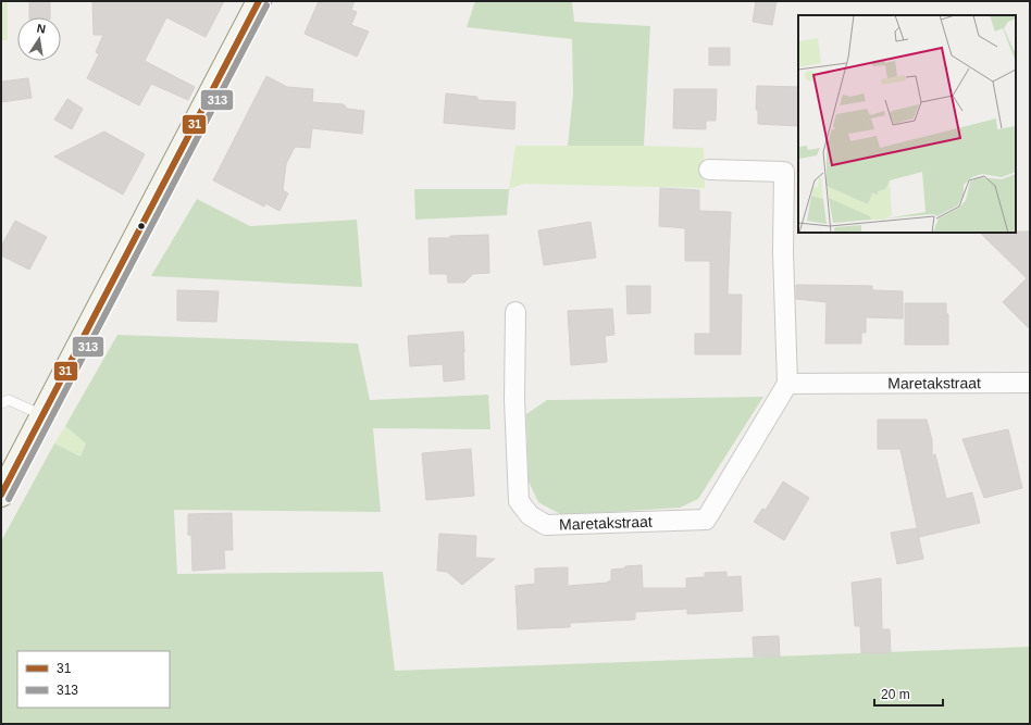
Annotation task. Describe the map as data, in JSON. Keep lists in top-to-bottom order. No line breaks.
{"streets":{"street":["Maretakstraat"]},"lines":["transit line 31","transit line 313"],"legend":["31","313"],"scale_bar":"20 m","north":"top"}
